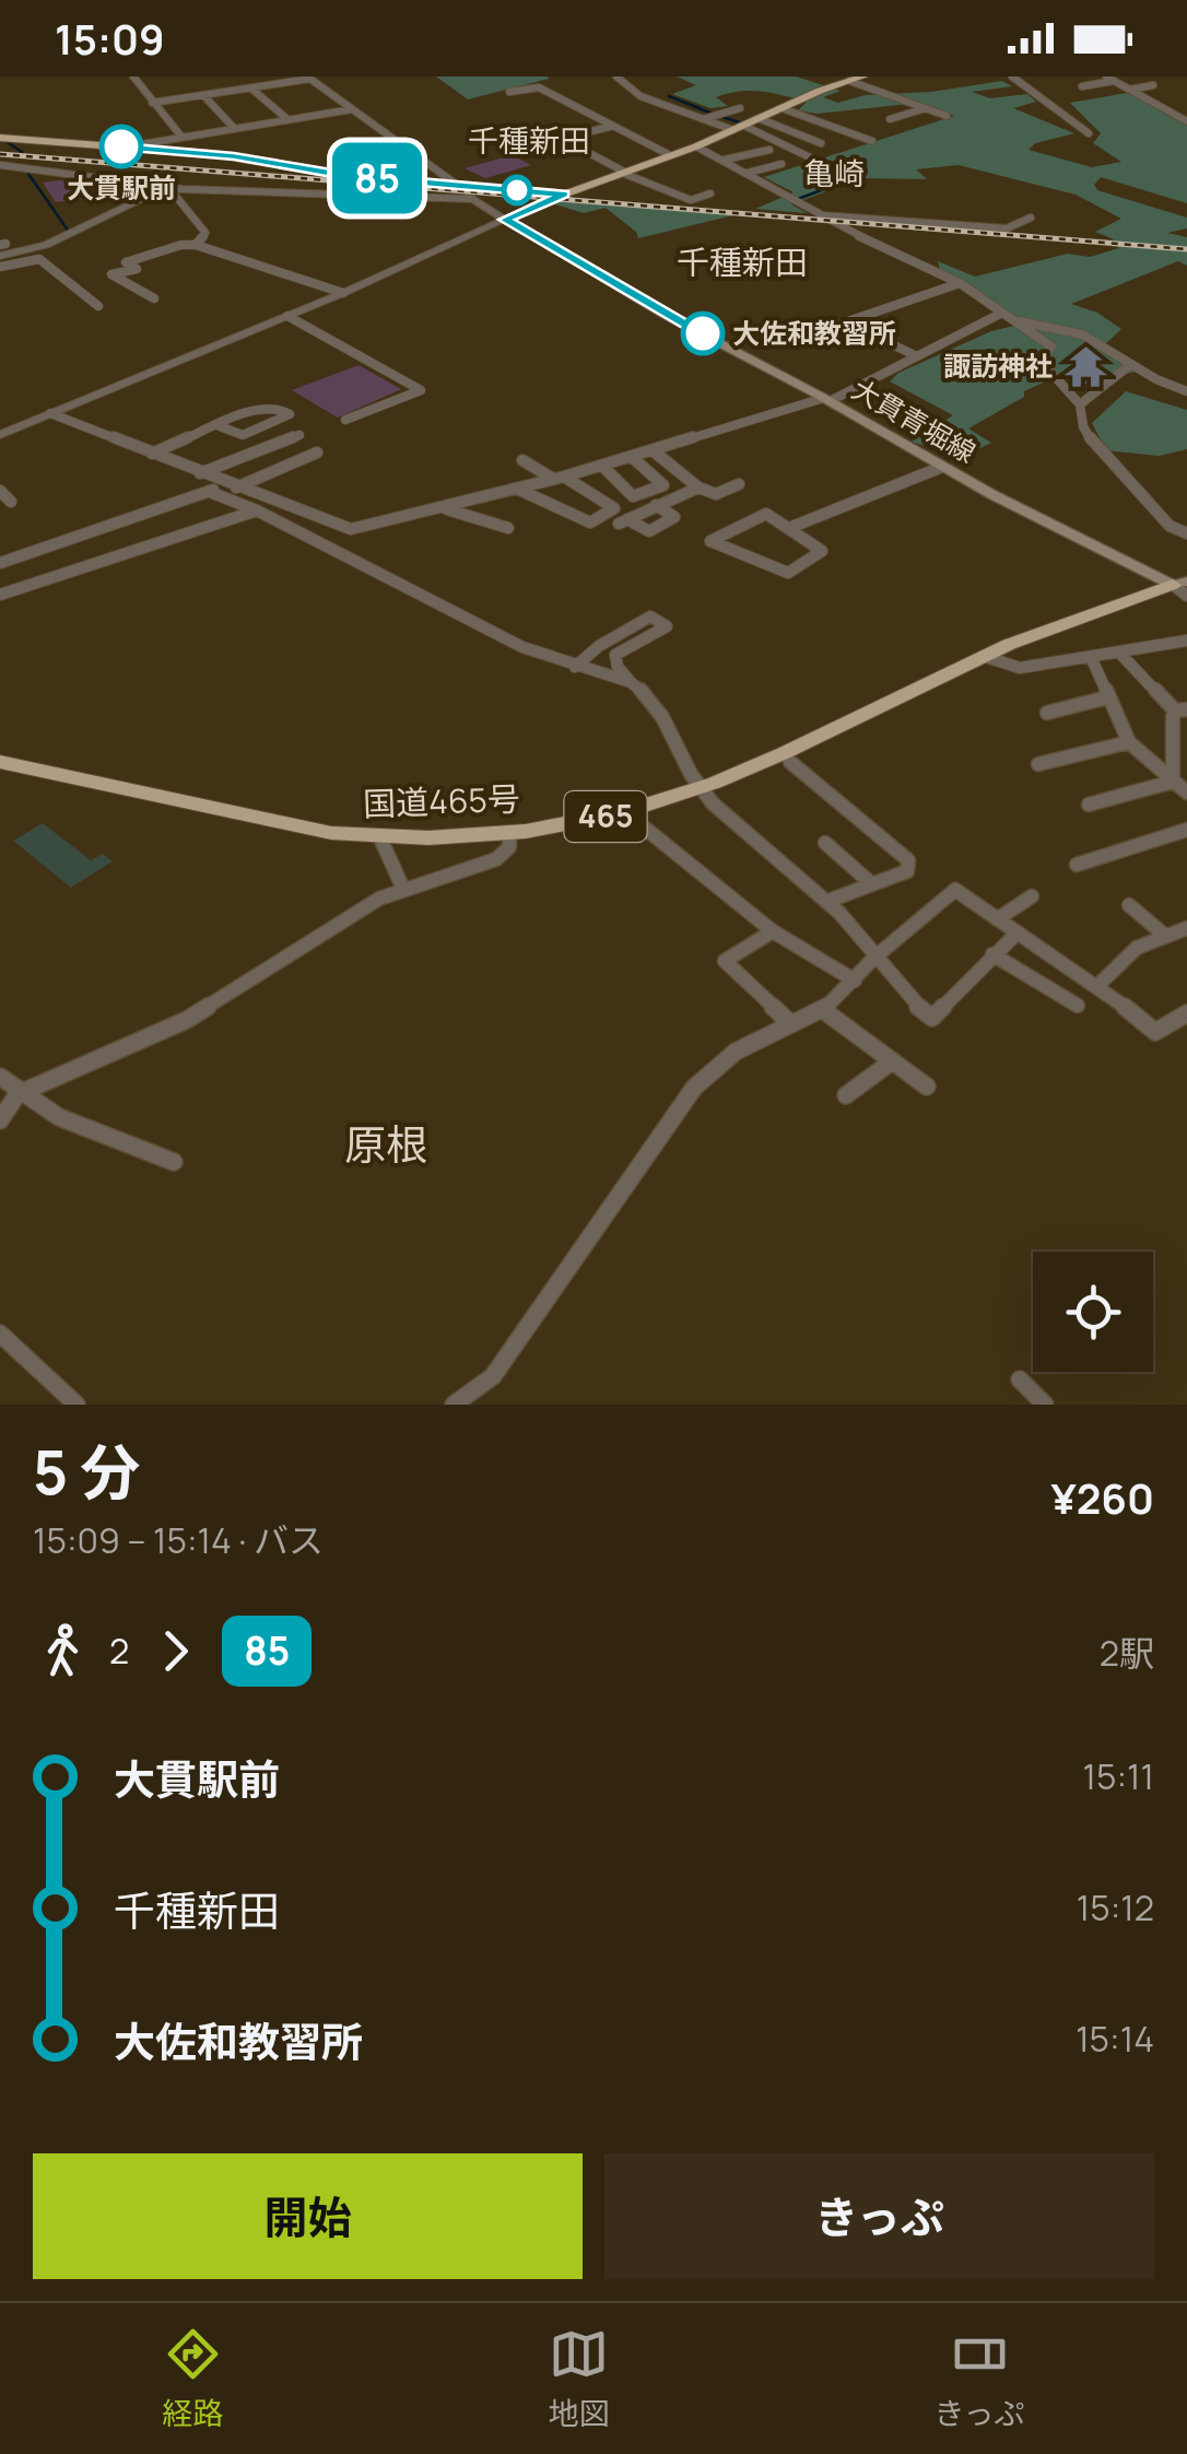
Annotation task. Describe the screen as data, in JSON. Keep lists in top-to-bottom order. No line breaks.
{"streets":{"highway":["国道465号","465"],"main road":["大貫青堀線"]},"crossings":[["大貫青堀線","国道465号"]],"districts":["千種新田","亀崎","千種新田","原根"],"places":{"other":["大貫駅前","大佐和教習所"],"temple":["諏訪神社"]},"lines":["bus line 85"],"page":{"status":"15:09","on_map":"85","heading":["5 分","15:09 – 15:14 · バス","¥260"],"legs":["2","85","2駅"],"list":[{"name":"大貫駅前","value":"15:11"},{"name":"千種新田","value":"15:12"},{"name":"大佐和教習所","value":"15:14"}],"buttons":["開始","きっぷ"],"tabs":["経路","地図","きっぷ"]}}
